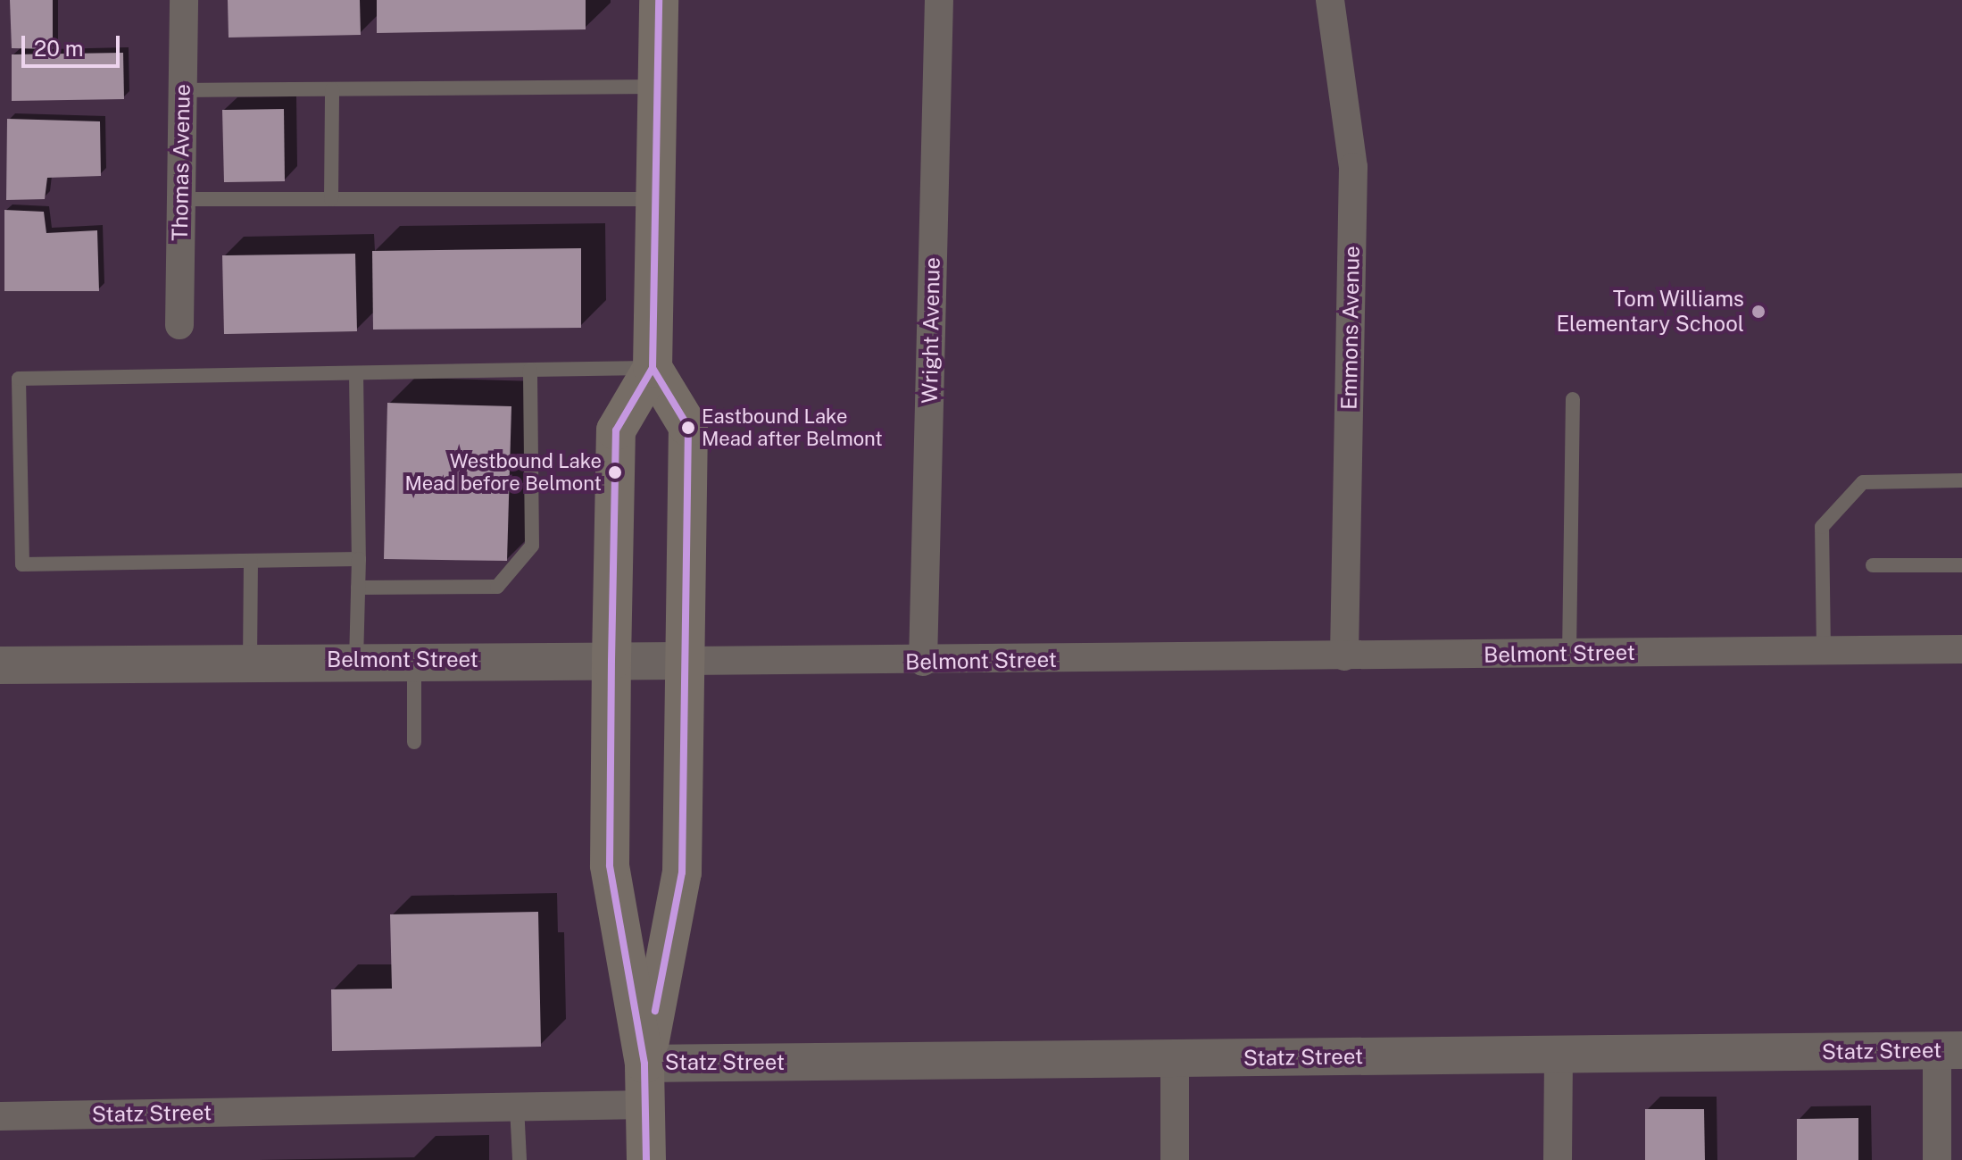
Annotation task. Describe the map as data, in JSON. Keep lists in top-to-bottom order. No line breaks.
{"streets":{"street":["Thomas Avenue","Emmons Avenue","Wright Avenue","Belmont Street","Statz Street"]},"crossings":[["Emmons Avenue","Belmont Street"],["Wright Avenue","Belmont Street"]],"places":["Tom Williams Elementary School","Eastbound Lake Mead after Belmont","Westbound Lake Mead before Belmont"],"scale_bar":"20 m"}
